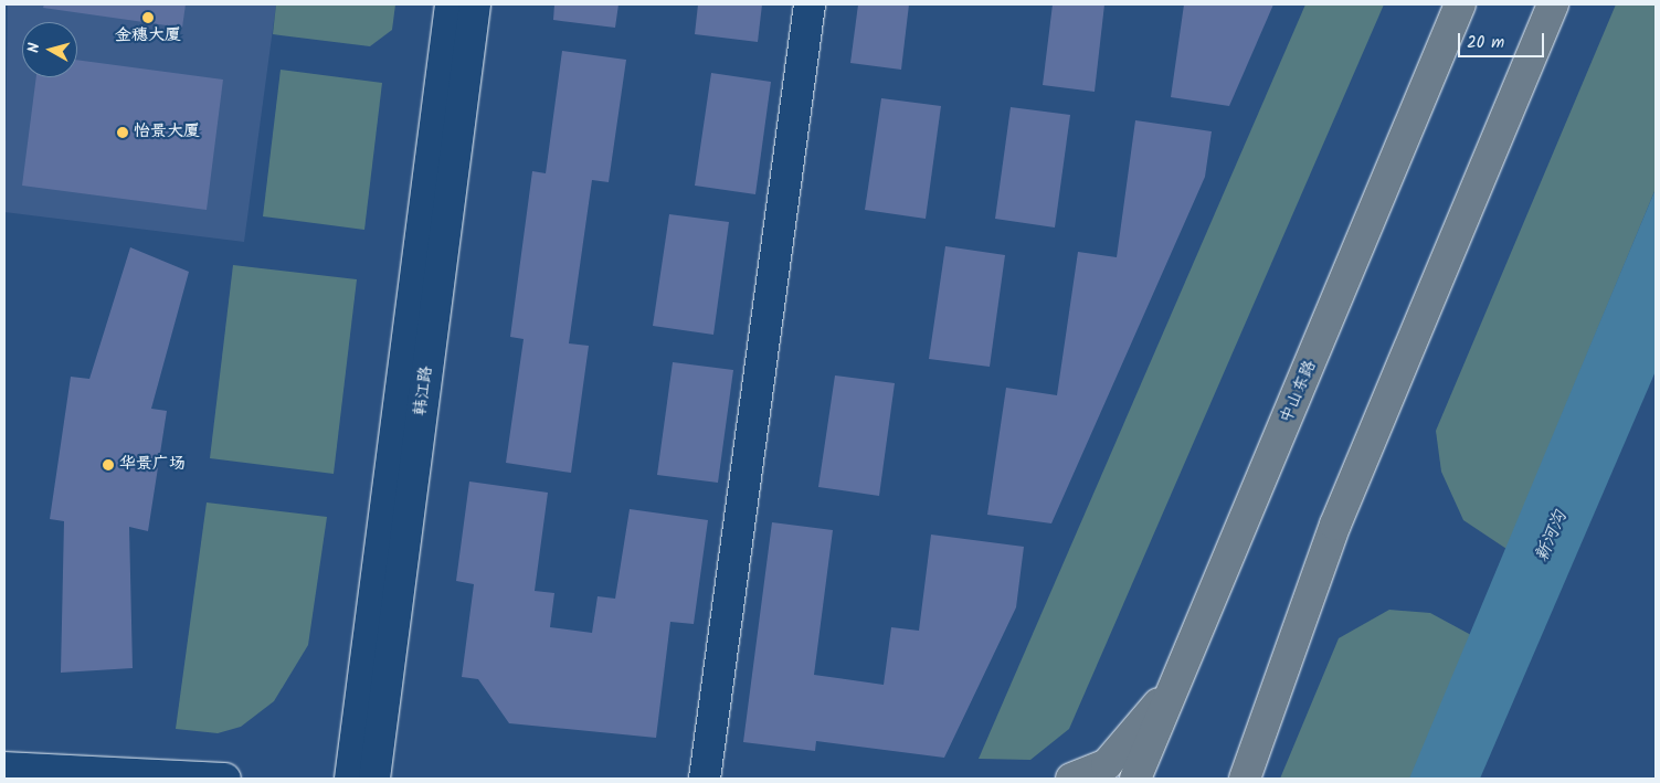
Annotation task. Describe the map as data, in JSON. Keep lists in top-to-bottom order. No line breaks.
{"streets":{"main road":["中山东路"],"street":["韩江路"]},"water":["新河沟"],"places":["金穗大厦","怡景大厦","华景广场"],"scale_bar":"20 m","north":"left"}
